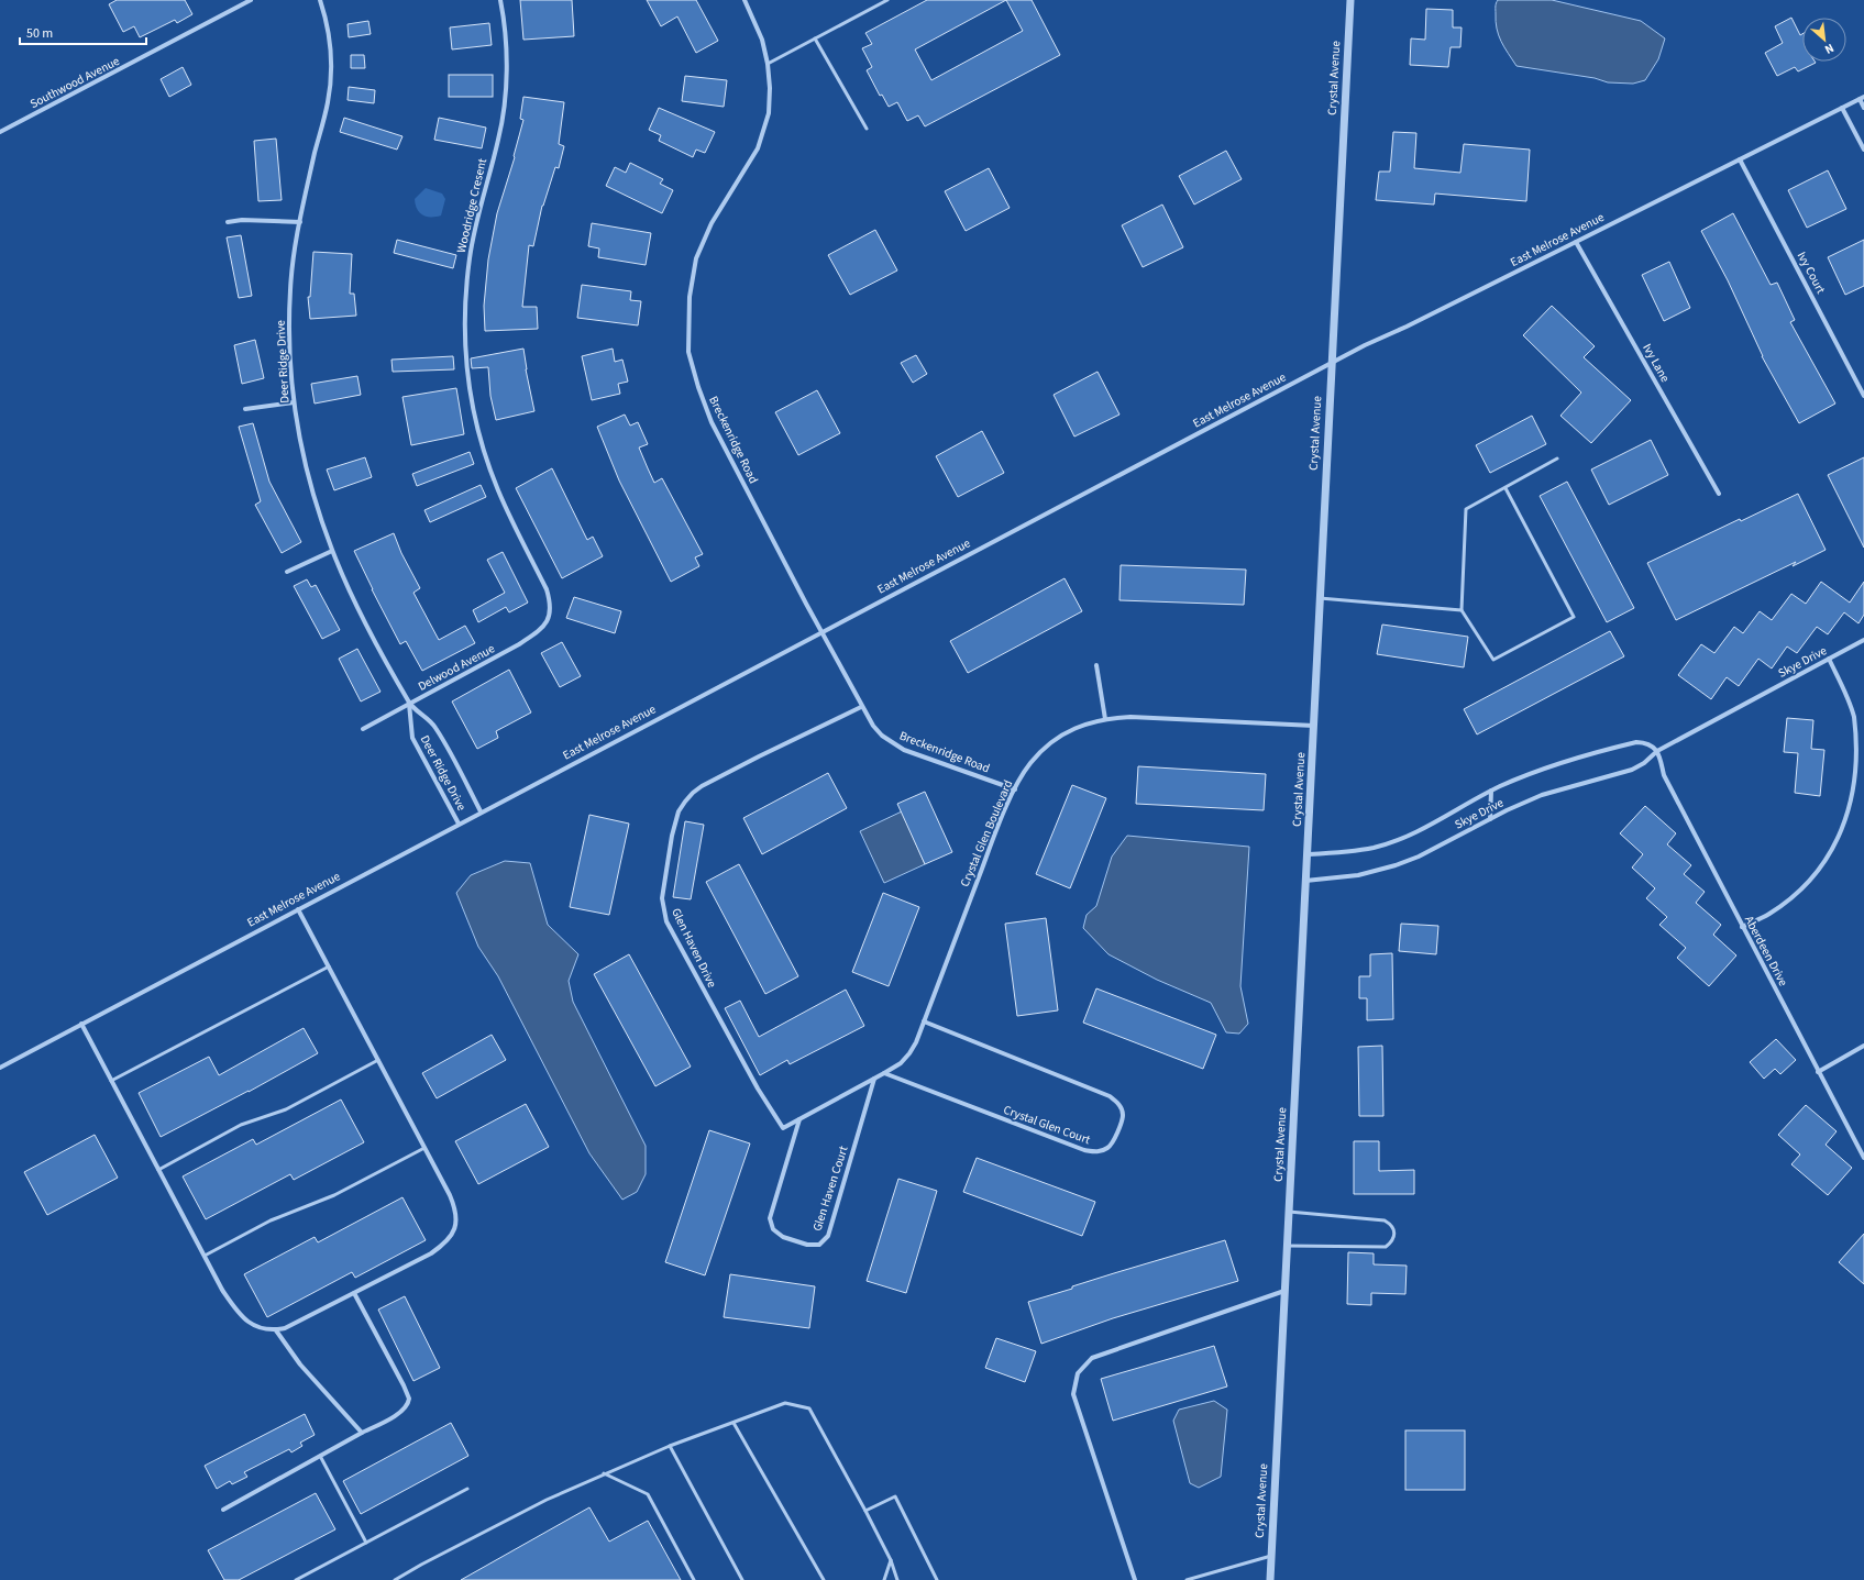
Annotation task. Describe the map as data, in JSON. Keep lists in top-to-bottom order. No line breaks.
{"streets":{"street":["Crystal Avenue","Southwood Avenue","Woodridge Cresent","East Melrose Avenue","Ivy Court","Deer Ridge Drive","Ivy Lane","Breckenridge Road","Skye Drive","Delwood Avenue","Crystal Glen Boulevard","Glen Haven Drive","Aberdeen Drive","Crystal Glen Court","Glen Haven Court"]},"crossings":[["Crystal Avenue","East Melrose Avenue"],["Crystal Avenue","Skye Drive"],["Crystal Avenue","Crystal Glen Boulevard"],["Woodridge Cresent","Delwood Avenue"],["East Melrose Avenue","Ivy Court"],["East Melrose Avenue","Deer Ridge Drive"],["East Melrose Avenue","Ivy Lane"],["East Melrose Avenue","Breckenridge Road"],["Deer Ridge Drive","Delwood Avenue"],["Breckenridge Road","Crystal Glen Boulevard"],["Breckenridge Road","Glen Haven Drive"],["Skye Drive","Aberdeen Drive"],["Crystal Glen Boulevard","Glen Haven Drive"],["Crystal Glen Boulevard","Crystal Glen Court"],["Crystal Glen Boulevard","Glen Haven Court"]],"scale_bar":"50 m","north":"bottom right"}
